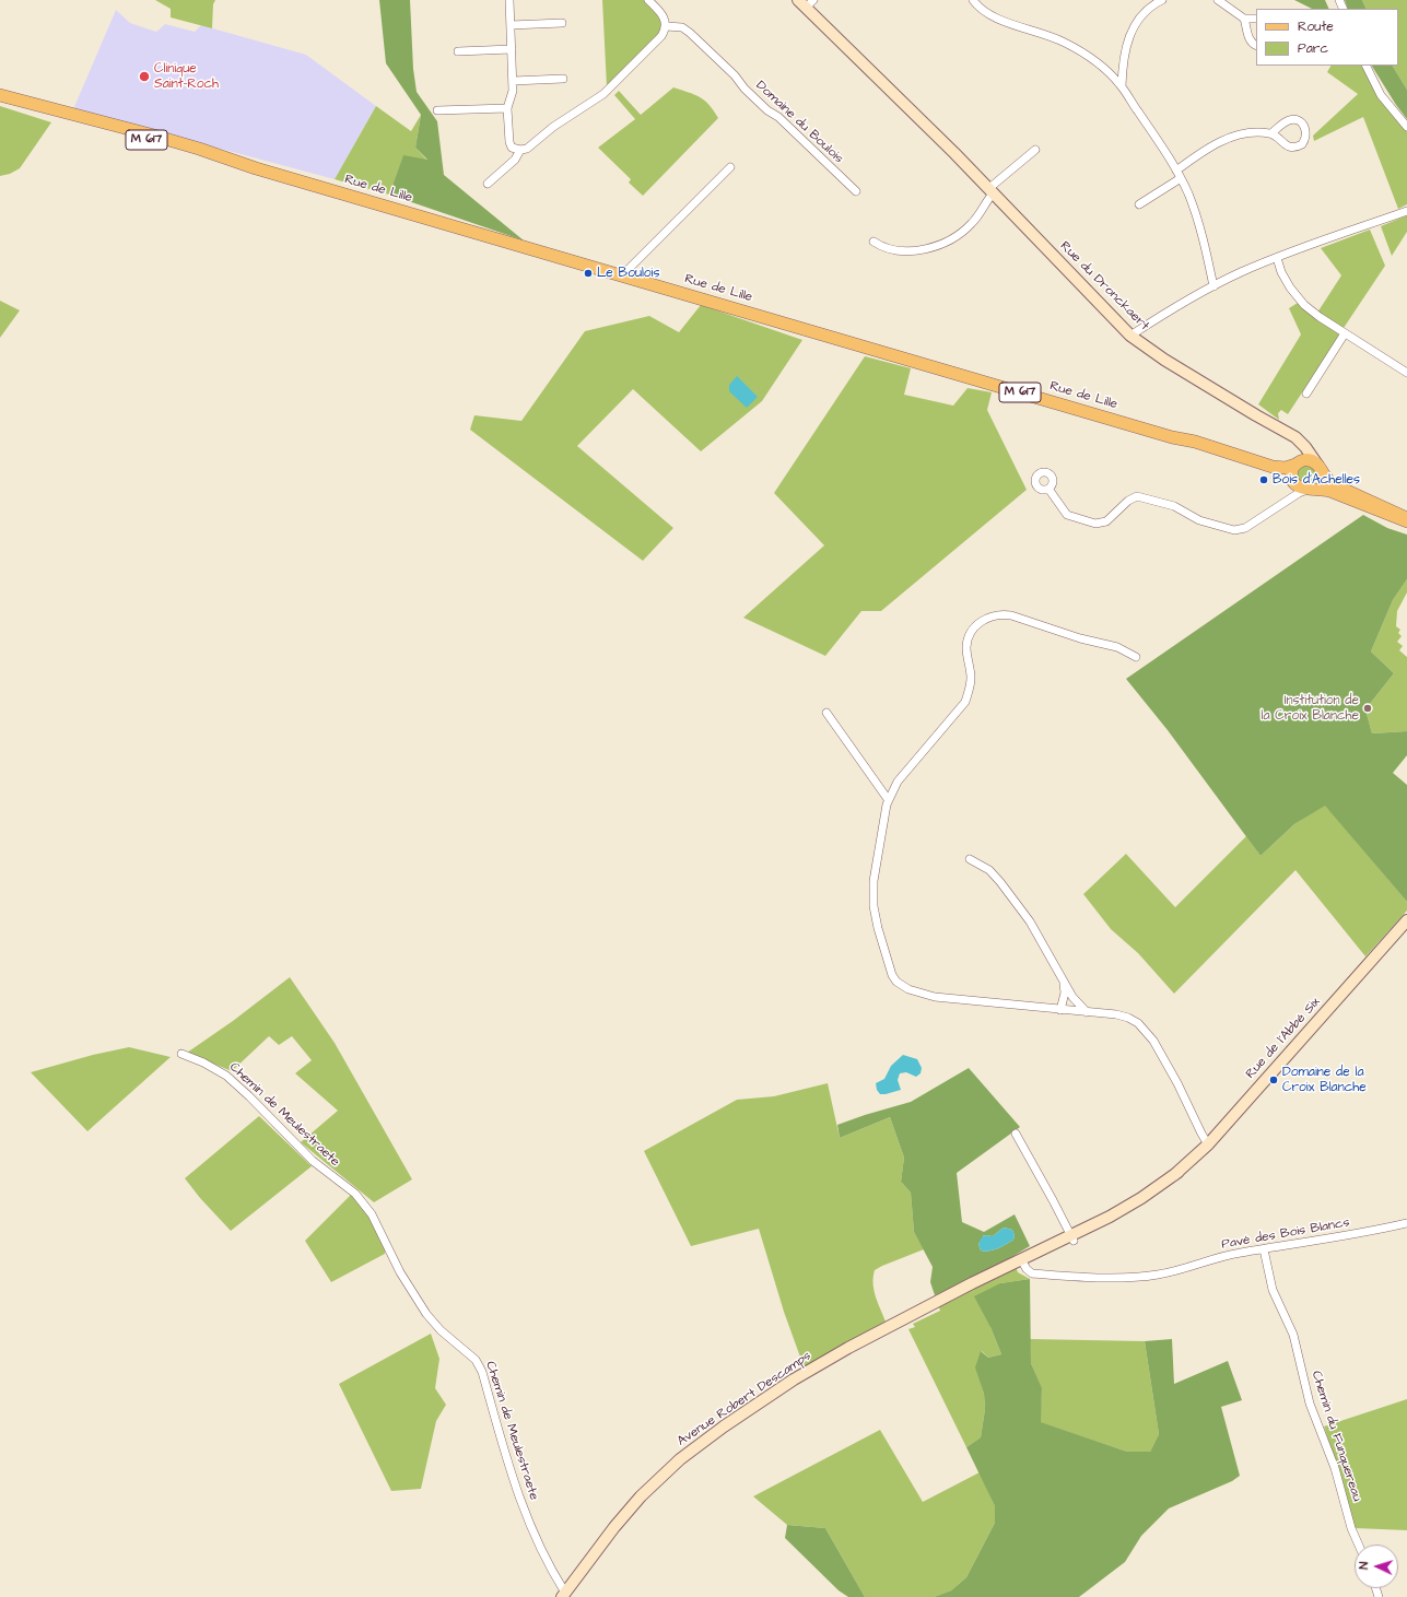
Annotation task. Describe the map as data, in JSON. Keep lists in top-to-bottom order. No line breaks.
{"streets":{"main road":["M 617","Rue de Lille","Rue du Dronckaert","Rue de l'Abbé Six","Avenue Robert Descamps"],"street":["Domaine du Boulois","Chemin de Meulestraete","Pavé des Bois Blancs","Chemin du Funquereau"]},"crossings":[["Rue de Lille","Rue du Dronckaert"],["Rue de l'Abbé Six","Avenue Robert Descamps"],["Chemin de Meulestraete","Avenue Robert Descamps"],["Pavé des Bois Blancs","Avenue Robert Descamps"],["Pavé des Bois Blancs","Chemin du Funquereau"]],"places":["Clinique Saint-Roch","Le Boulois","Bois d'Achelles","Institution de la Croix Blanche","Domaine de la Croix Blanche"],"legend":["Route","Parc"],"north":"left"}
